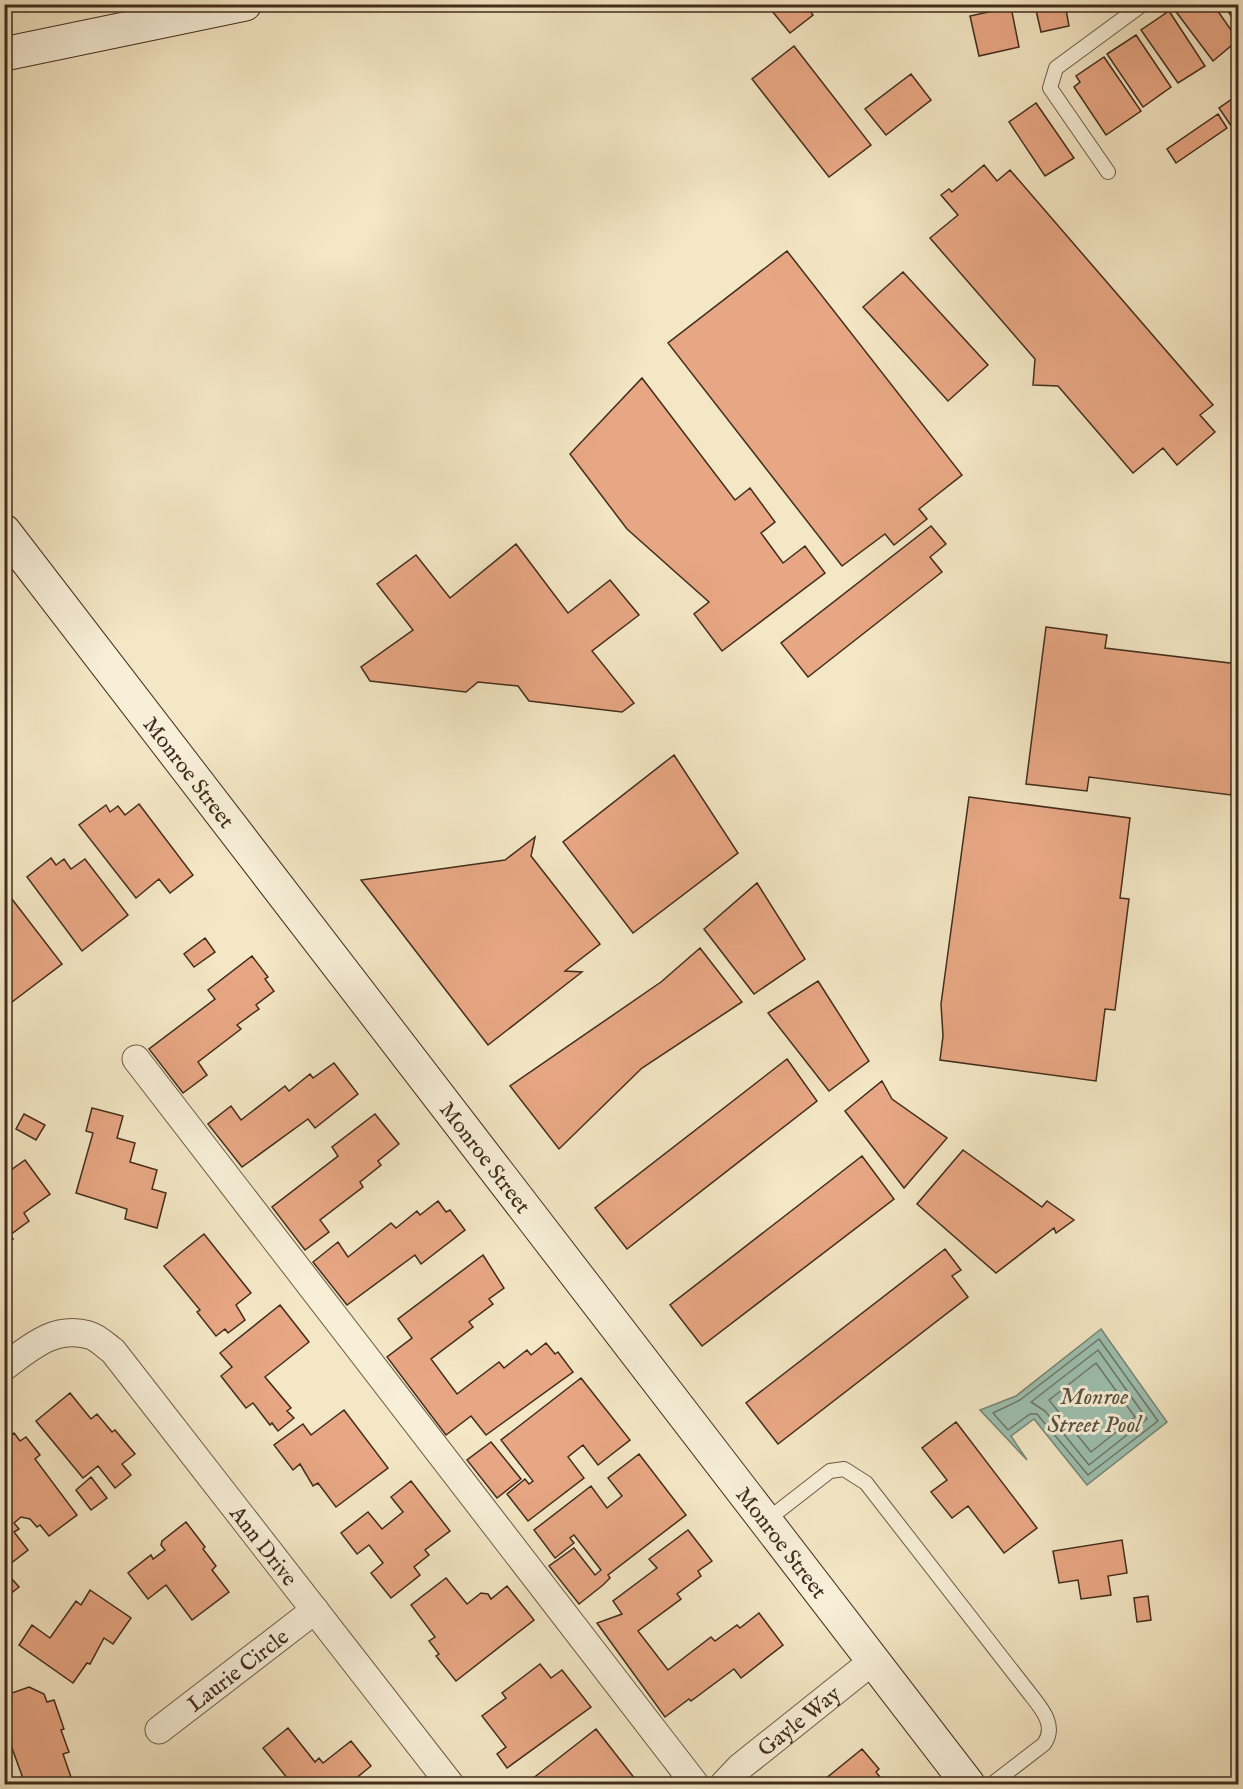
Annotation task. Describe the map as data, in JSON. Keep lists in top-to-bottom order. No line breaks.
{"streets":{"main road":["Monroe Street"],"street":["Ann Drive","Laurie Circle","Gayle Way"]},"crossings":[["Monroe Street","Gayle Way"],["Ann Drive","Laurie Circle"]],"water":["Monroe Street Pool"]}
